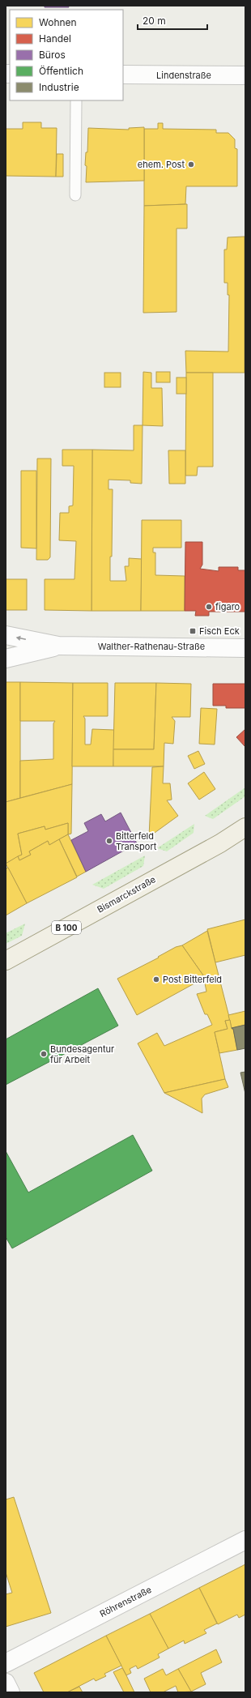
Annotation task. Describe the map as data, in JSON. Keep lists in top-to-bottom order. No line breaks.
{"streets":{"main road":["Bismarckstraße","B 100"],"street":["Lindenstraße","Walther-Rathenau-Straße","Röhrenstraße"]},"places":{"other":["ehem. Post","figaro","Bitterfeld Transport","Post Bitterfeld","Bundesagentur für Arbeit"],"transit":["Fisch Eck"]},"legend":["Wohnen","Handel","Büros","Öffentlich","Industrie"],"scale_bar":"20 m"}
